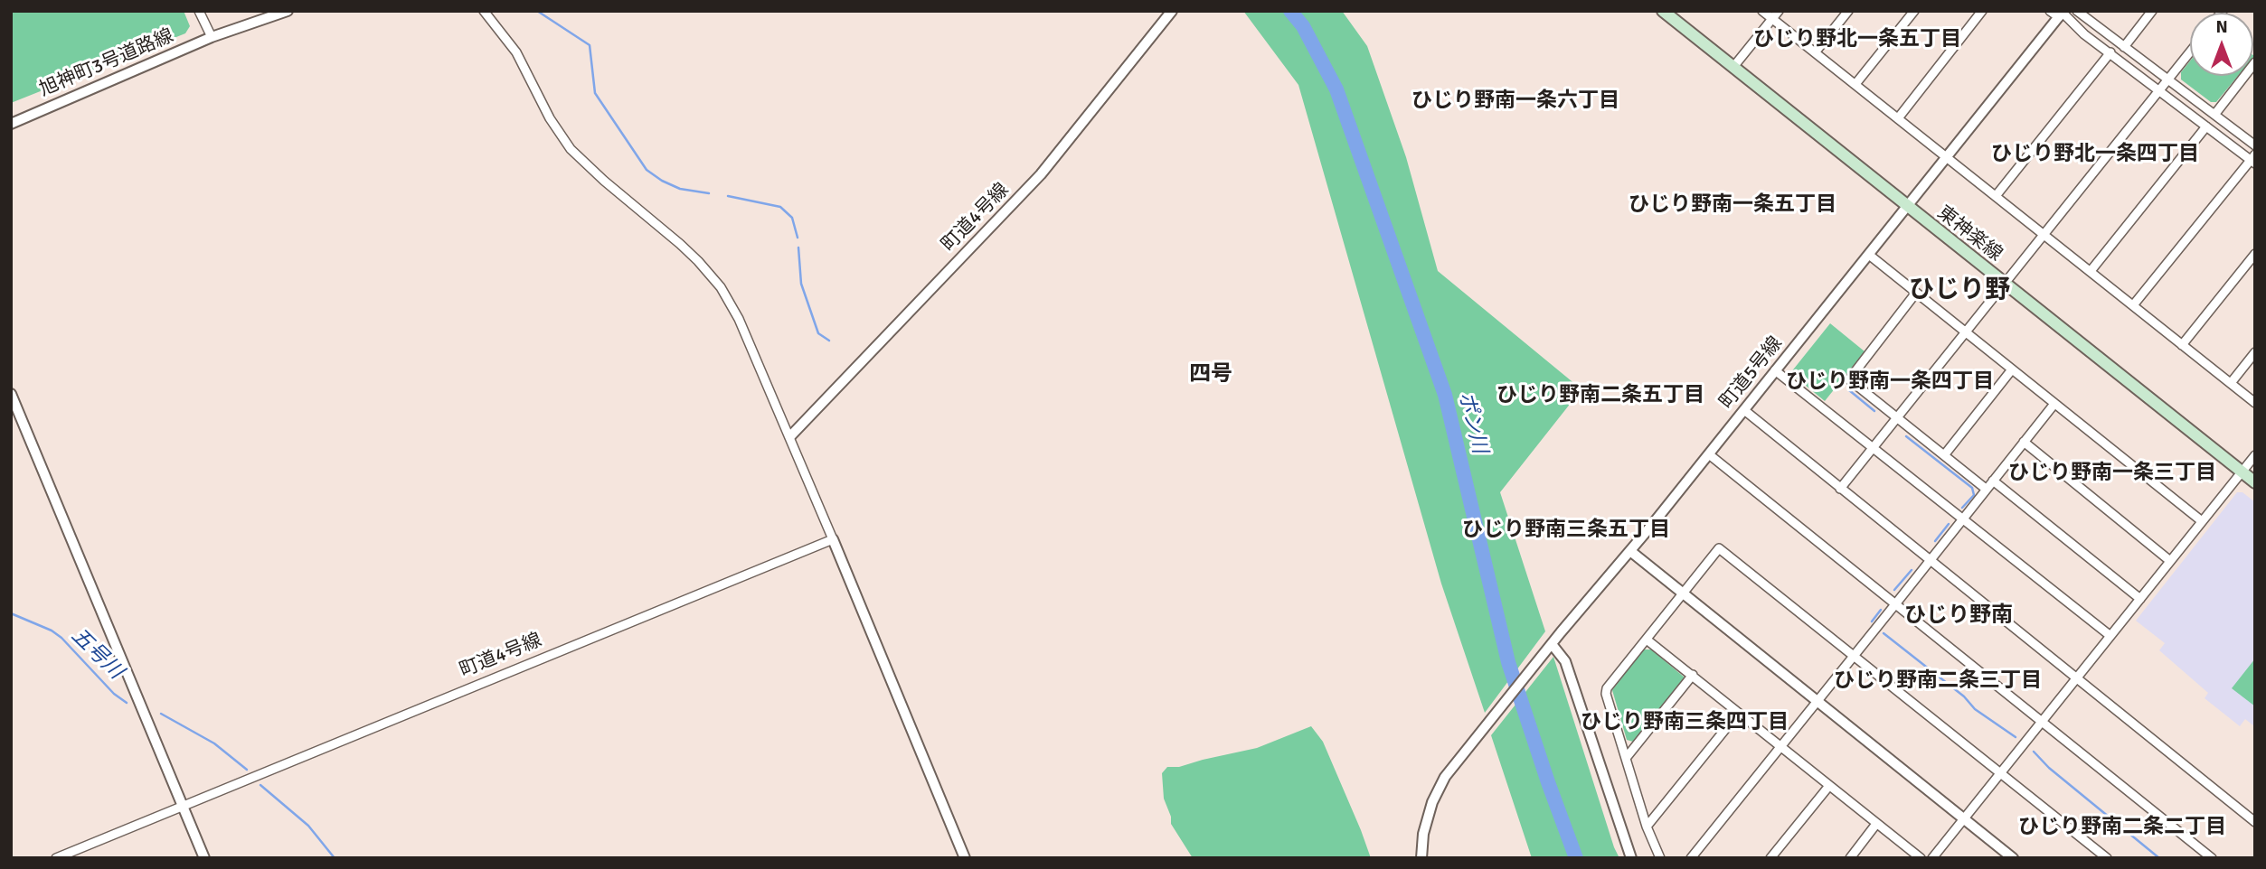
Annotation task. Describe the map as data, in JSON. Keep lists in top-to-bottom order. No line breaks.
{"streets":{"main road":["東神楽線"],"street":["旭神町3号道路線","町道4号線","町道5号線"]},"crossings":[["東神楽線","町道5号線"]],"districts":["ひじり野北一条五丁目","ひじり野南一条六丁目","ひじり野北一条四丁目","ひじり野南一条五丁目","ひじり野","四号","ひじり野南一条四丁目","ひじり野南二条五丁目","ひじり野南一条三丁目","ひじり野南三条五丁目","ひじり野南","ひじり野南二条三丁目","ひじり野南三条四丁目","ひじり野南二条二丁目"],"water":["ポン川","五号川"],"north":"top"}
